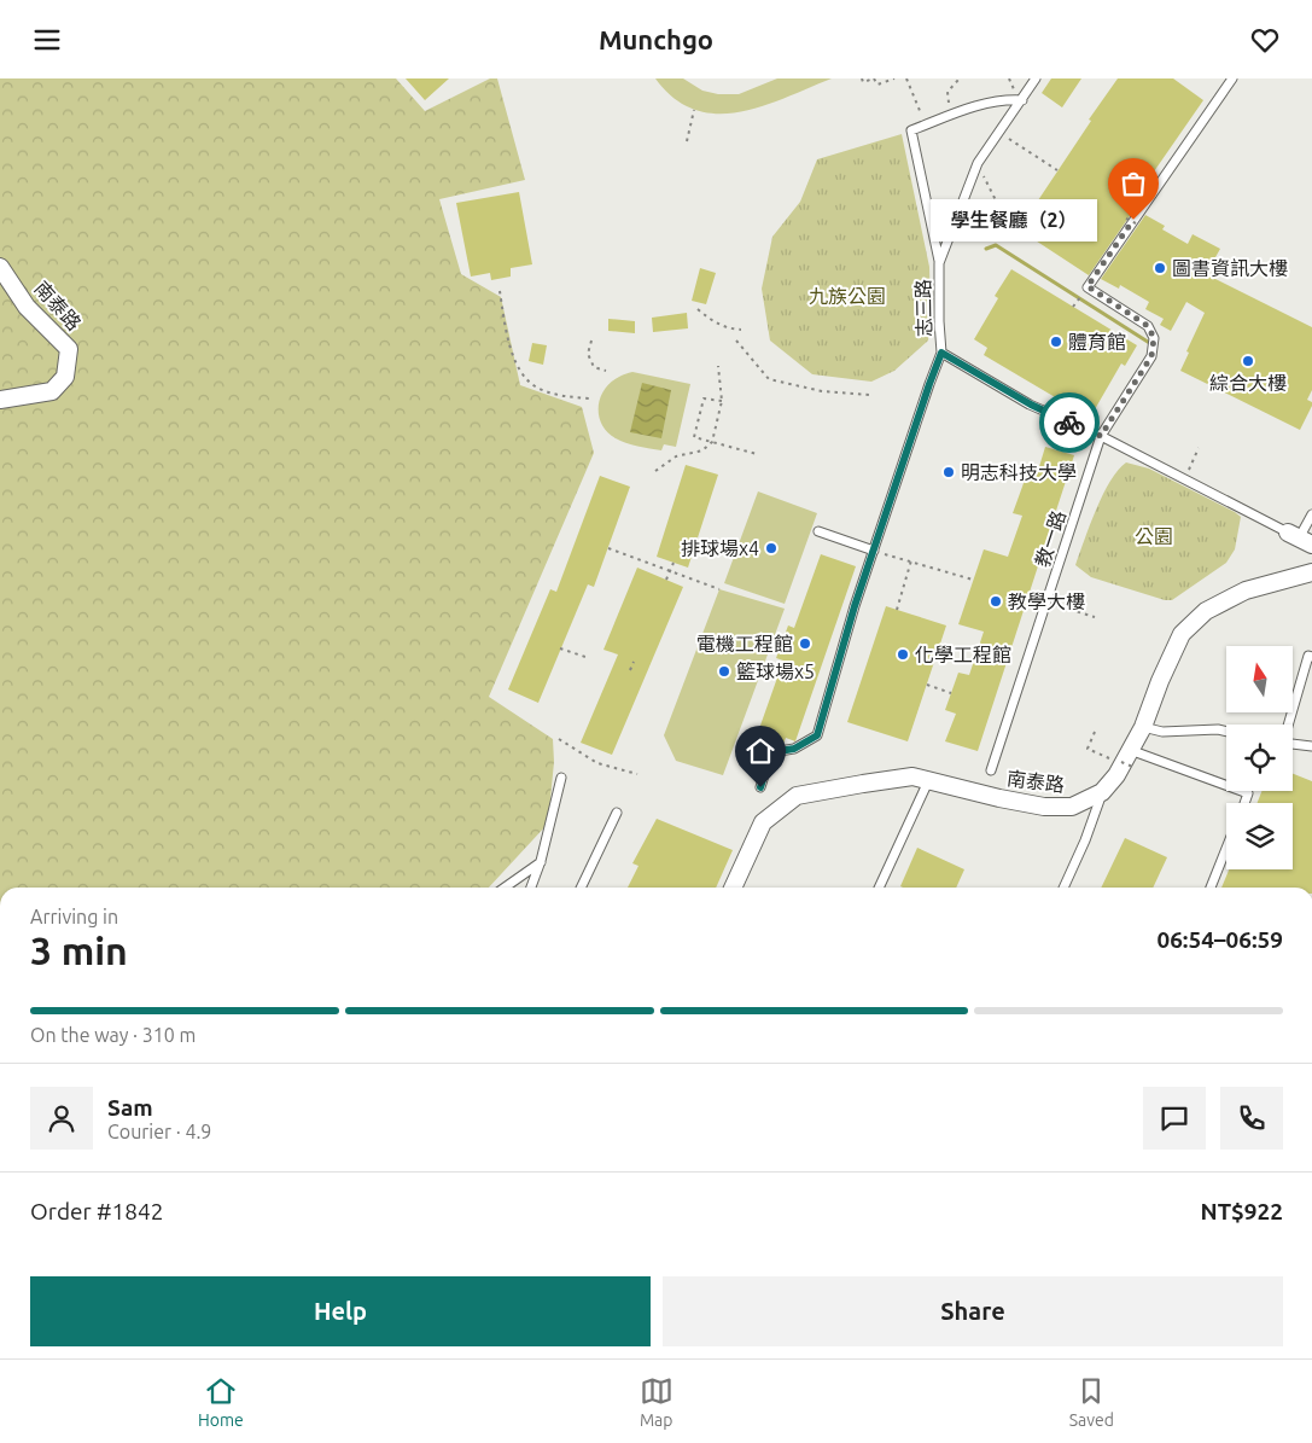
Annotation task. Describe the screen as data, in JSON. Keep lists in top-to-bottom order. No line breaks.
{"streets":{"street":["南泰路"],"lane":["志三路","教一路"]},"crossings":[["志三路","教一路"]],"parks":["九族公園","公園"],"places":["學生餐廳（2）","圖書資訊大樓","體育館","綜合大樓","明志科技大學","排球場x4","教學大樓","電機工程館","化學工程館","籃球場x5"],"north":"top","page":{"header":"Munchgo","bubble":"學生餐廳（2）","heading":["3 min","Arriving in","06:54–06:59"],"panel":["Sam","Courier · 4.9","Order #1842","NT$922"],"bar":"On the way · 310 m","buttons":["Help","Share"],"tabs":["Home","Map","Saved"]}}
